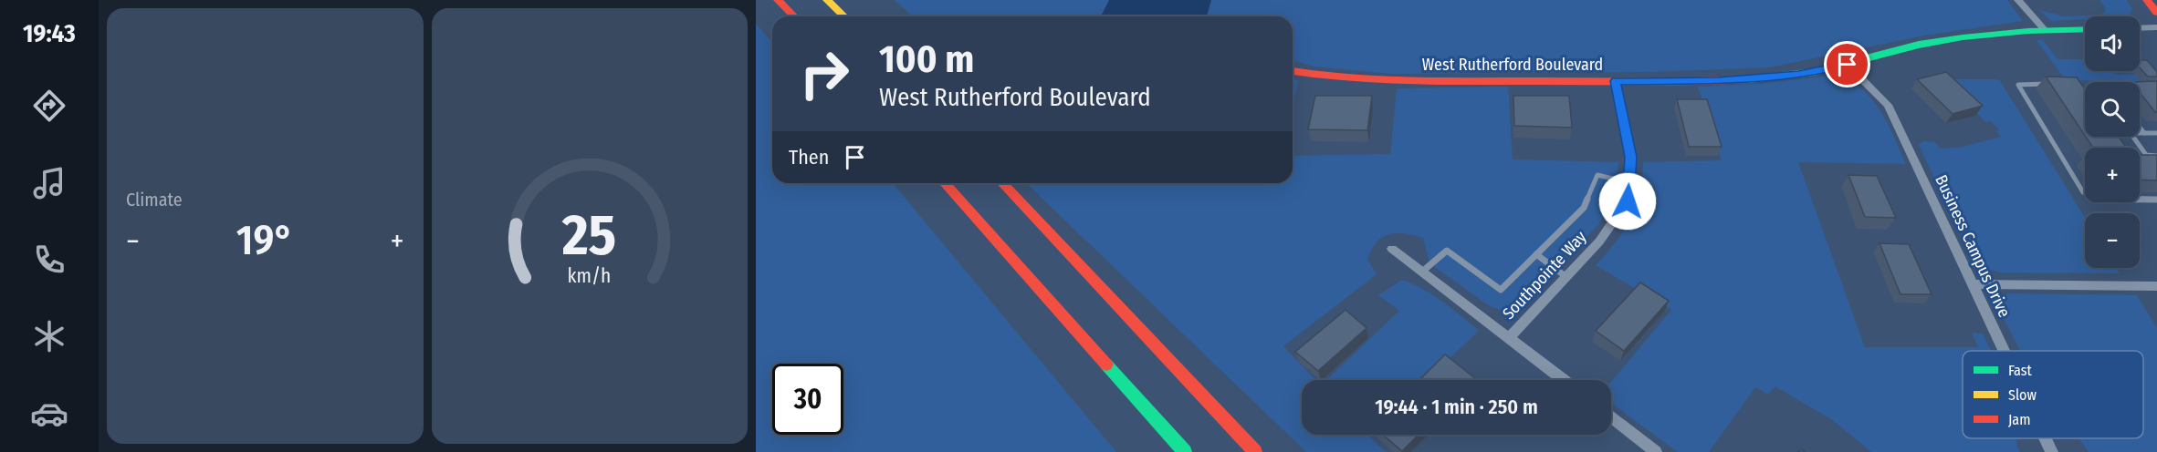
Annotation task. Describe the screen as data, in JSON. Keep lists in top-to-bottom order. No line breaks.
{"streets":{"main road":["West Rutherford Boulevard"],"street":["Business Campus Drive","Southpointe Way"]},"crossings":[["West Rutherford Boulevard","Business Campus Drive"],["West Rutherford Boulevard","Southpointe Way"]],"legend":["Fast","Slow","Jam"],"page":{"tabs":"19:43","tile":"Climate","map_buttons":["+","−"],"turn":["100 m","West Rutherford Boulevard"],"then":"Then","heat":["−","19°","+"],"limit":"30","trip":"19:44 · 1 min · 250 m","gauge":["25","km/h"]}}
